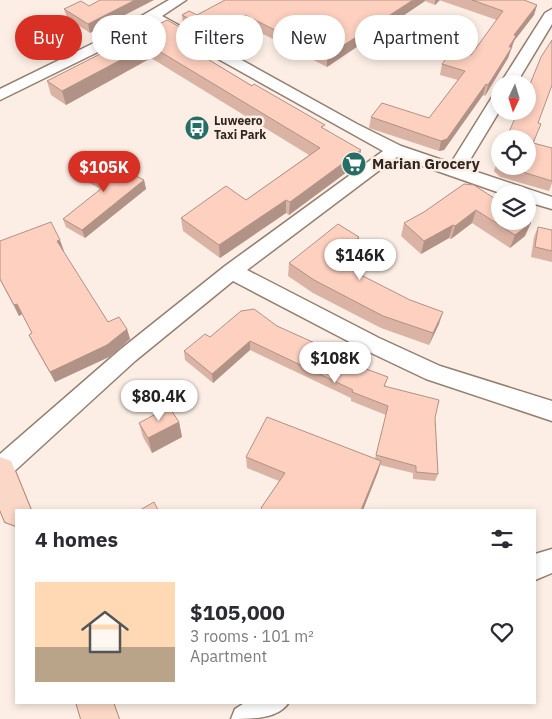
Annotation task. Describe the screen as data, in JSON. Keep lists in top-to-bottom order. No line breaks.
{"places":{"bus stop":["Luweero Taxi Park"],"supermarket":["Marian Grocery"]},"north":"bottom","page":{"chip":["Buy","Rent","Filters","New","Apartment"],"price":["$105K","$146K","$108K","$80.4K"],"heading":"4 homes","list":[{"name":"$105,000","note":"3 rooms · 101 m² · Apartment"}]}}
